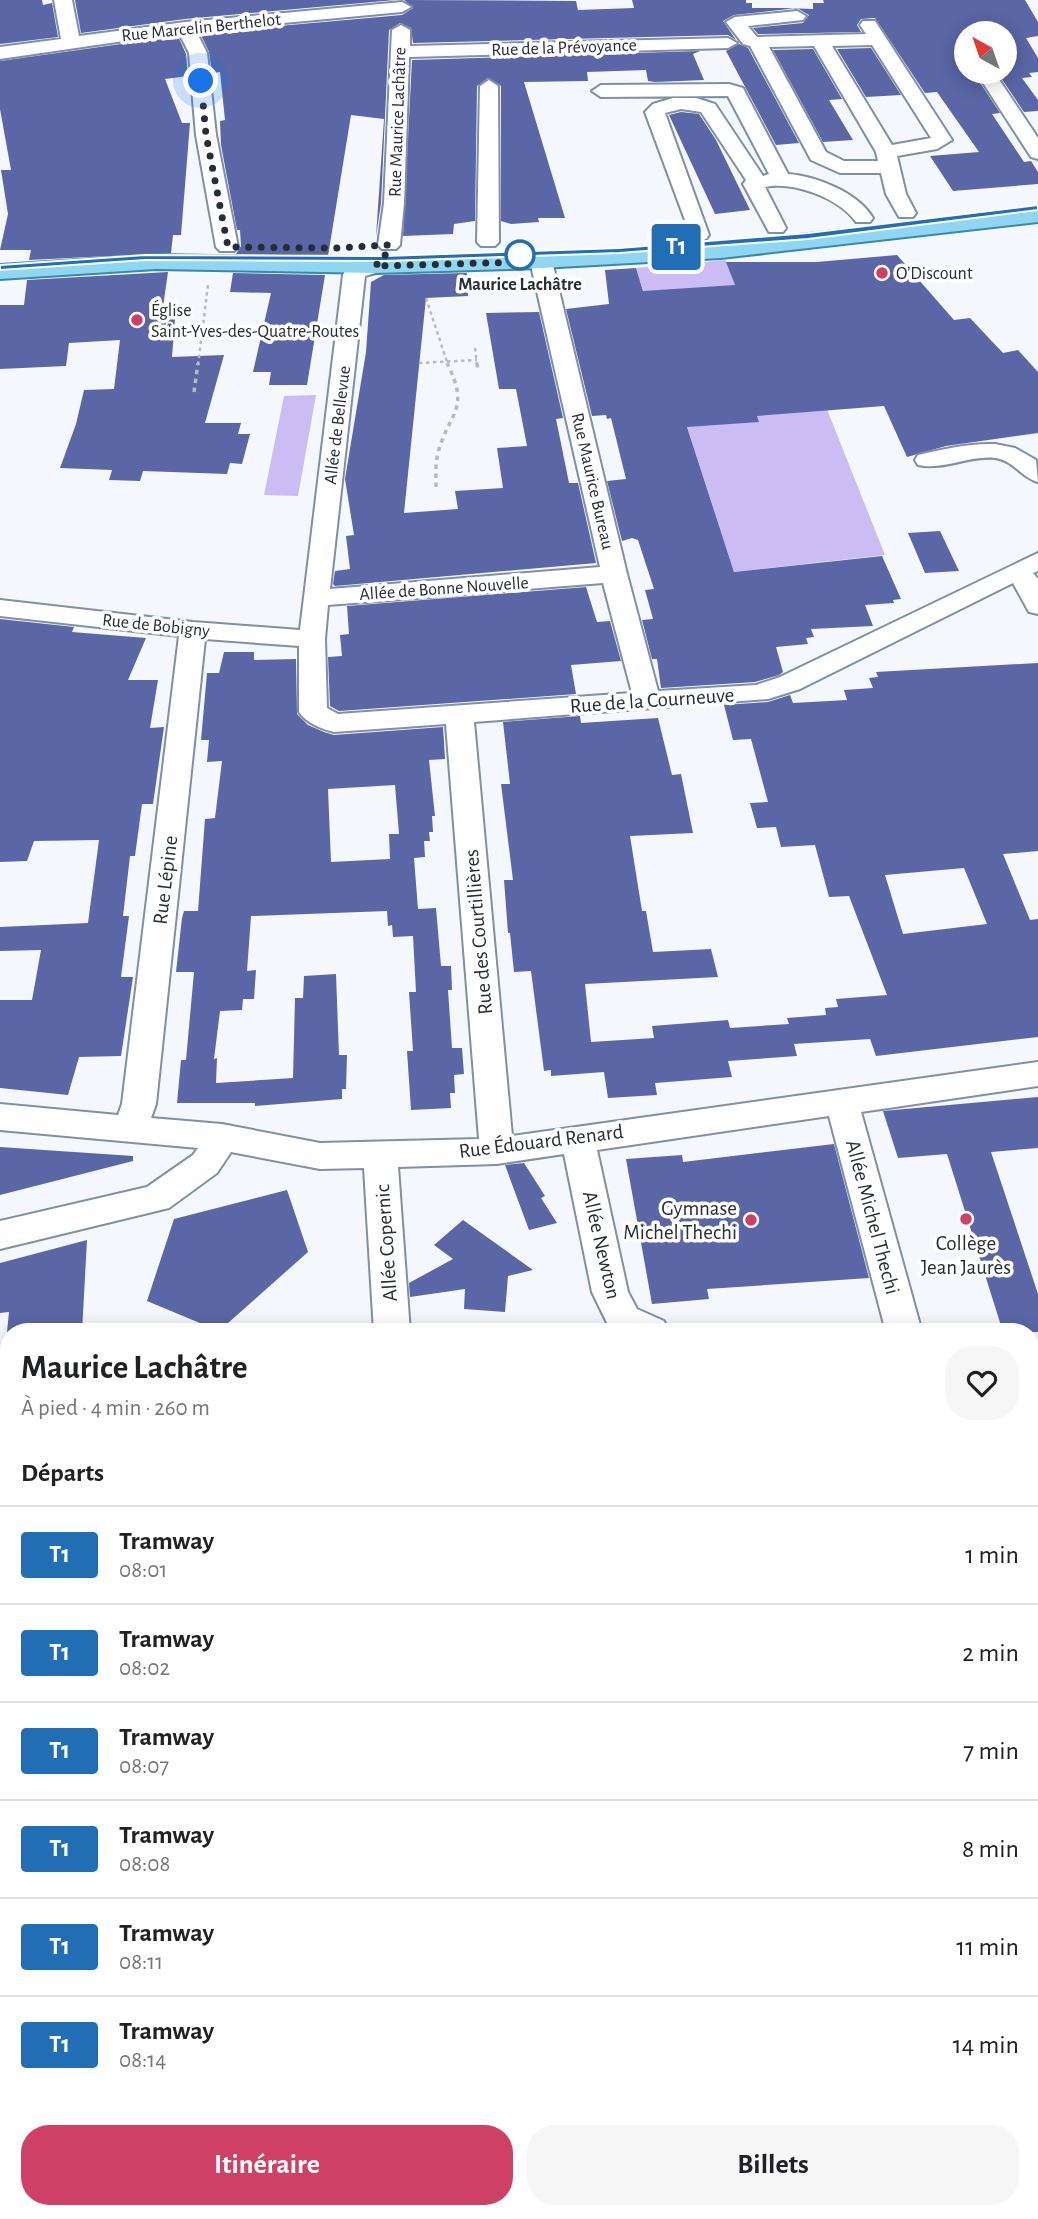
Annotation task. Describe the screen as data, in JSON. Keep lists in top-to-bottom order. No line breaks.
{"streets":{"street":["Rue Marcelin Berthelot","Rue de la Prévoyance","Rue Maurice Lachâtre","Allée de Bellevue","Rue Maurice Bureau","Allée de Bonne Nouvelle","Rue de Bobigny","Rue de la Courneuve","Rue Lépine","Rue des Courtillières","Rue Édouard Renard","Allée Michel Thechi","Allée Copernic","Allée Newton"]},"crossings":[["Rue Marcelin Berthelot","Rue Maurice Lachâtre"],["Rue de la Prévoyance","Rue Maurice Lachâtre"],["Allée de Bellevue","Allée de Bonne Nouvelle"],["Rue Maurice Bureau","Allée de Bonne Nouvelle"],["Rue Maurice Bureau","Rue de la Courneuve"],["Rue de Bobigny","Rue de la Courneuve"],["Rue de Bobigny","Rue Lépine"],["Rue de la Courneuve","Rue des Courtillières"],["Rue Lépine","Rue Édouard Renard"],["Rue des Courtillières","Rue Édouard Renard"],["Rue Édouard Renard","Allée Michel Thechi"],["Rue Édouard Renard","Allée Copernic"],["Rue Édouard Renard","Allée Newton"]],"places":["Maurice Lachâtre","O’Discount","Église Saint-Yves-des-Quatre-Routes","Collège Jean Jaurès","Gymnase Michel Thechi"],"lines":["tram line T1"],"north":"top left","page":{"on_map":"T1","heading":[["Maurice Lachâtre","À pied · 4 min · 260 m"],"Départs"],"list":[{"mark":"T1","name":"Tramway","note":"08:01","value":"1 min"},{"mark":"T1","name":"Tramway","note":"08:02","value":"2 min"},{"mark":"T1","name":"Tramway","note":"08:07","value":"7 min"},{"mark":"T1","name":"Tramway","note":"08:08","value":"8 min"},{"mark":"T1","name":"Tramway","note":"08:11","value":"11 min"},{"mark":"T1","name":"Tramway","note":"08:14","value":"14 min"}],"buttons":["Itinéraire","Billets"]}}
